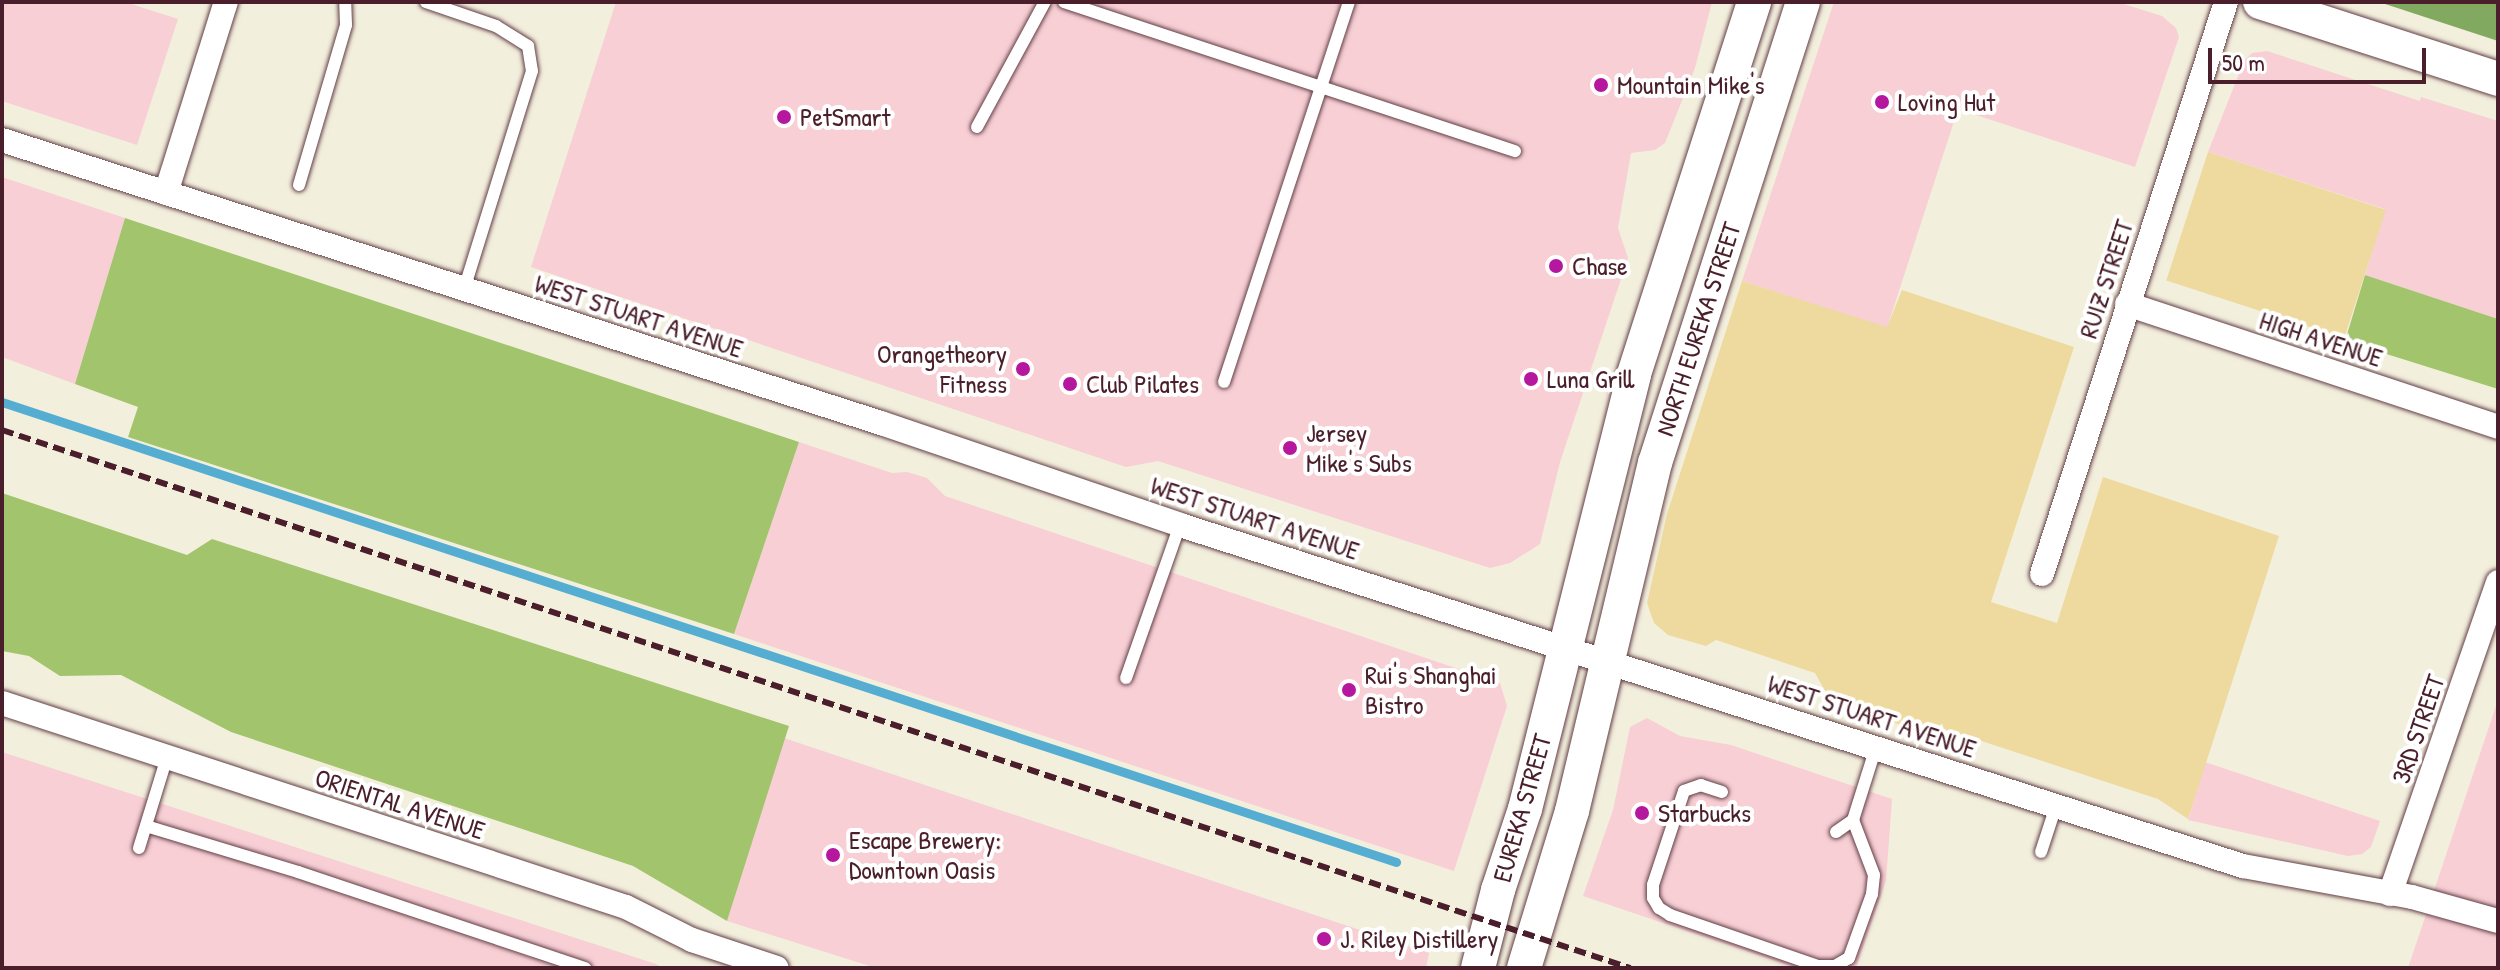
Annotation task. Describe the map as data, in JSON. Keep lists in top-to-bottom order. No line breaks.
{"streets":{"street":["RUIZ STREET","WEST STUART AVENUE","NORTH EUREKA STREET","HIGH AVENUE","3RD STREET","ORIENTAL AVENUE","EUREKA STREET"]},"crossings":[["RUIZ STREET","HIGH AVENUE"],["WEST STUART AVENUE","NORTH EUREKA STREET"],["WEST STUART AVENUE","3RD STREET"],["WEST STUART AVENUE","EUREKA STREET"],["NORTH EUREKA STREET","EUREKA STREET"]],"places":["Mountain Mike's","Loving Hut","PetSmart","Chase","Orangetheory Fitness","Luna Grill","Club Pilates","Jersey Mike's Subs","Rui's Shanghai Bistro","Starbucks","Escape Brewery: Downtown Oasis","J. Riley Distillery"],"scale_bar":"50 m"}
